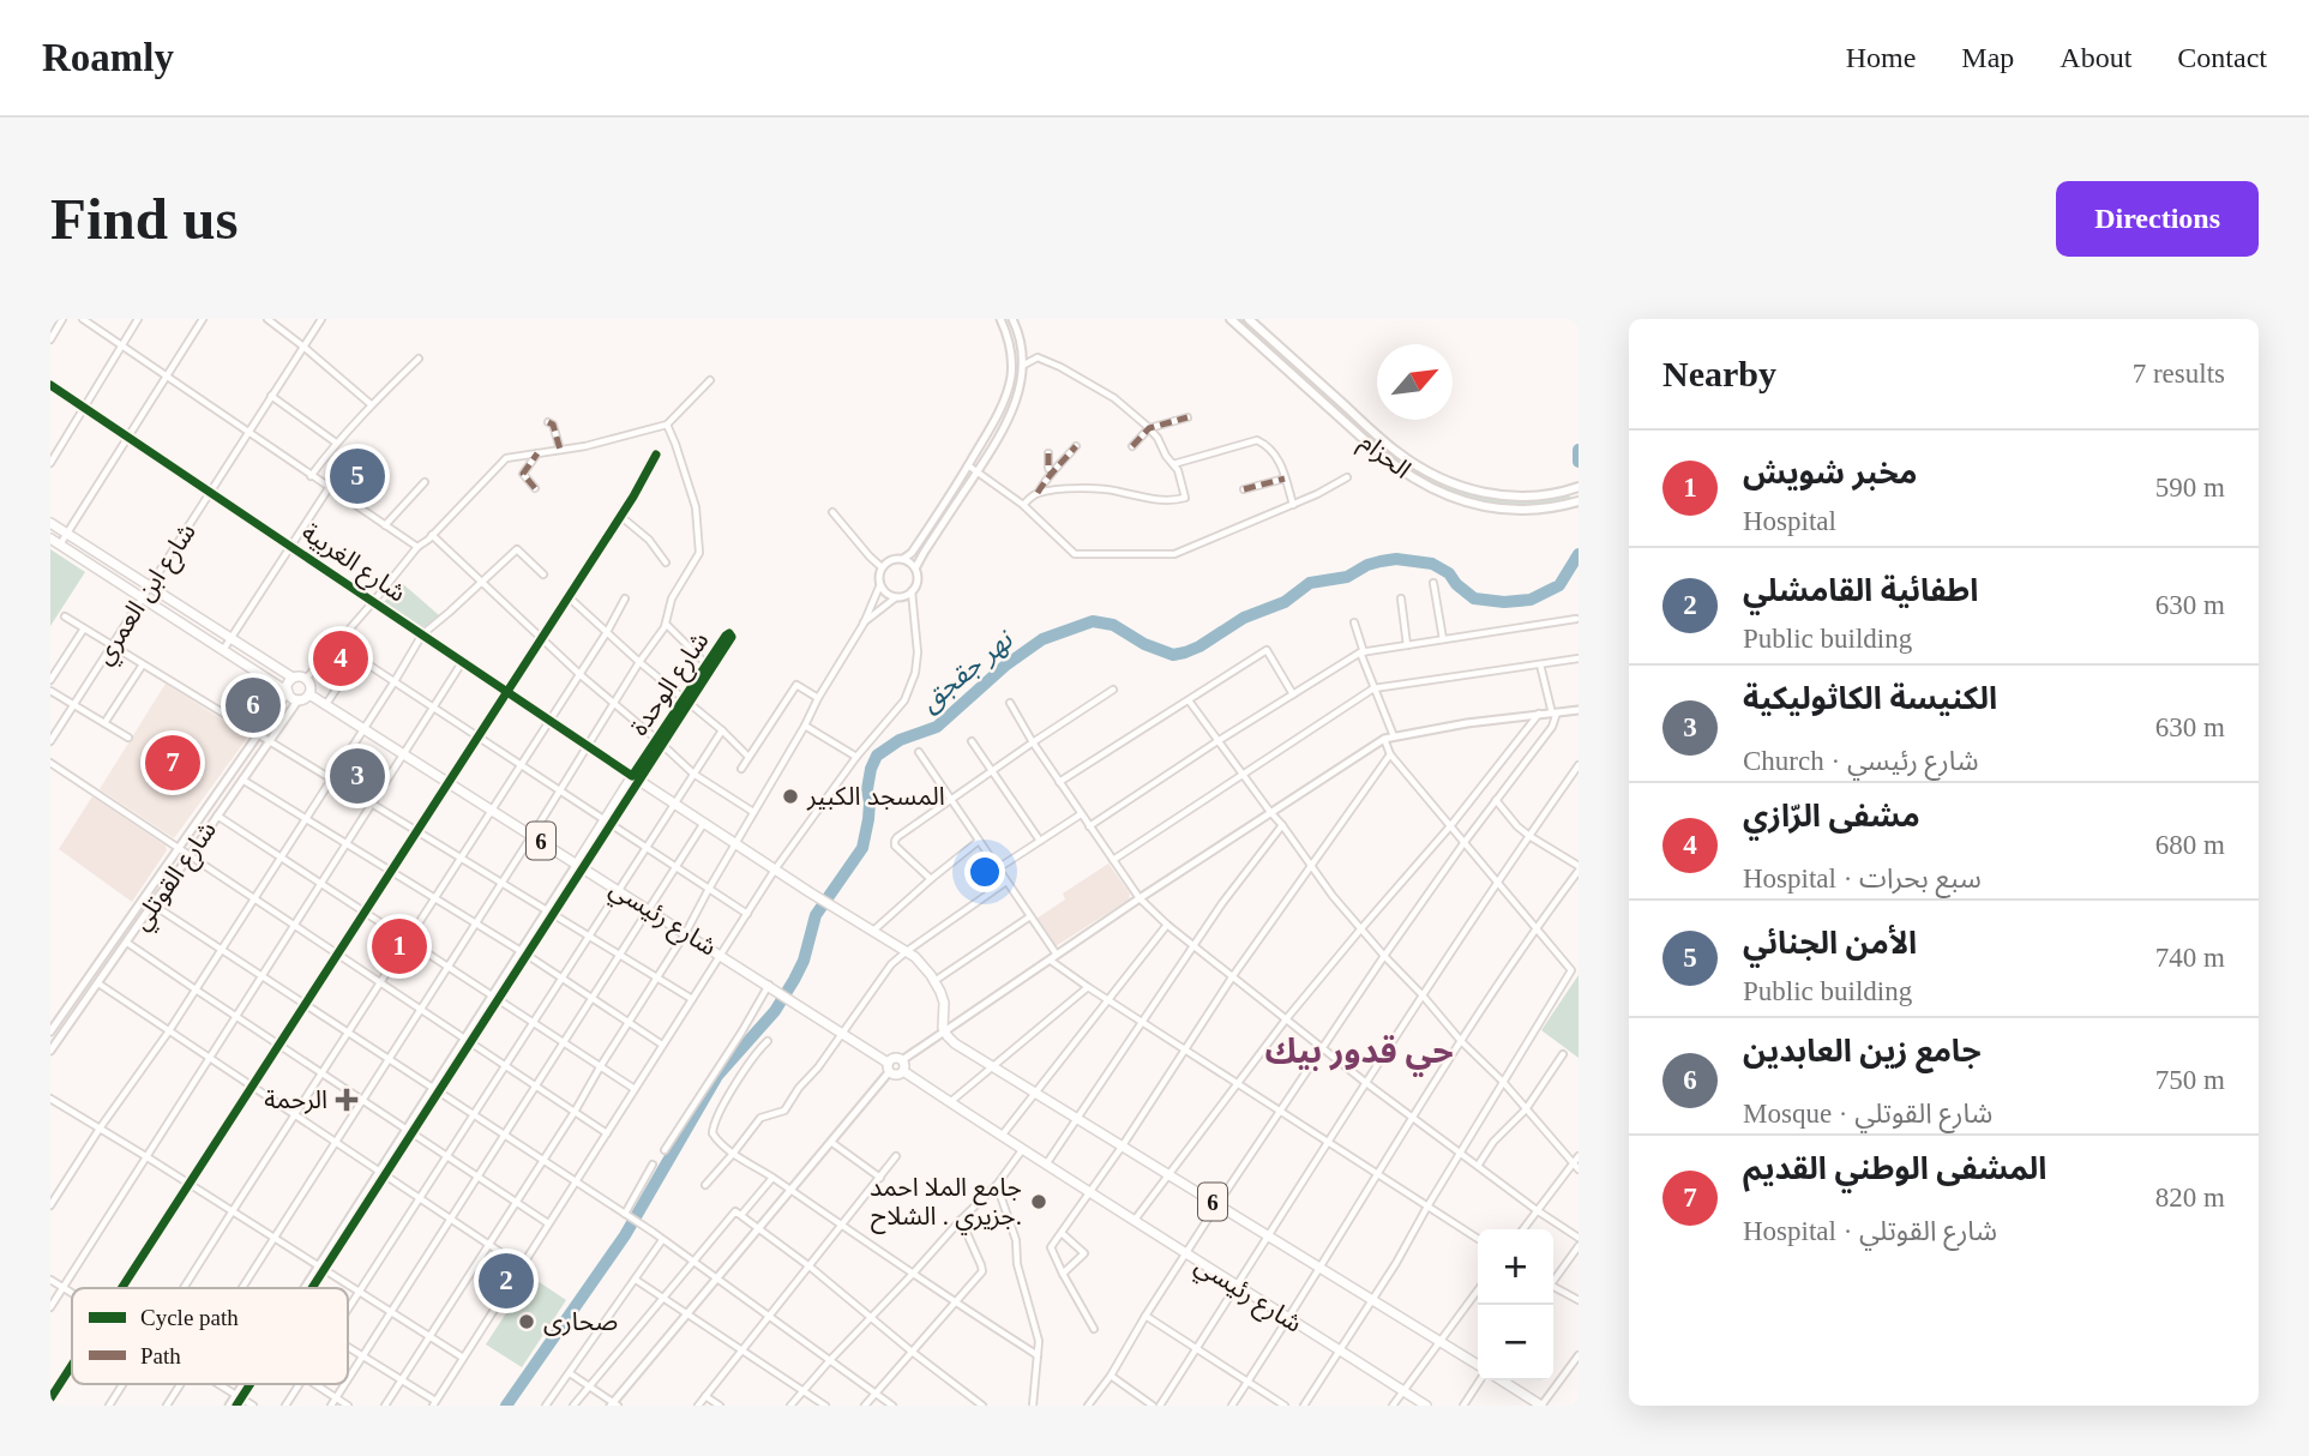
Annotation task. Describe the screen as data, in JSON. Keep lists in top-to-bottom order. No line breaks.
{"streets":{"highway":["شارع الغربية","شارع الوحدة","6","شارع رئيسي"],"main road":["الحزام"],"street":["شارع ابن العمري","شارع القوتلي"]},"crossings":[["شارع الغربية","شارع ابن العمري"],["شارع الغربية","شارع الوحدة"],["شارع الوحدة","شارع رئيسي"],["شارع القوتلي","شارع رئيسي"]],"districts":["حي قدور بيك"],"water":["نهر جقجق"],"places":{"other":["المسجد الكبير","جامع الملا احمد جزيري . الشلاح.","صحارى"],"health":["الرحمة"]},"legend":["Cycle path","Path"],"north":"top right","page":{"header":"Roamly","nav":["Home","Map","About","Contact"],"buttons":"Directions","title":"Find us","heading":["Nearby","7 results"],"list":[{"mark":"1","name":"مخبر شويش","note":"Hospital","value":"590 m"},{"mark":"2","name":"اطفائية القامشلي","note":"Public building","value":"630 m"},{"mark":"3","name":"الكنيسة الكاثوليكية","note":"Church · شارع رئيسي","value":"630 m"},{"mark":"4","name":"مشفى الرّازي","note":"Hospital · سبع بحرات","value":"680 m"},{"mark":"5","name":"الأمن الجنائي","note":"Public building","value":"740 m"},{"mark":"6","name":"جامع زين العابدين","note":"Mosque · شارع القوتلي","value":"750 m"},{"mark":"7","name":"المشفى الوطني القديم","note":"Hospital · شارع القوتلي","value":"820 m"}],"pins":["5","4","6","7","3","1","2"],"map_buttons":["+","−"]}}
